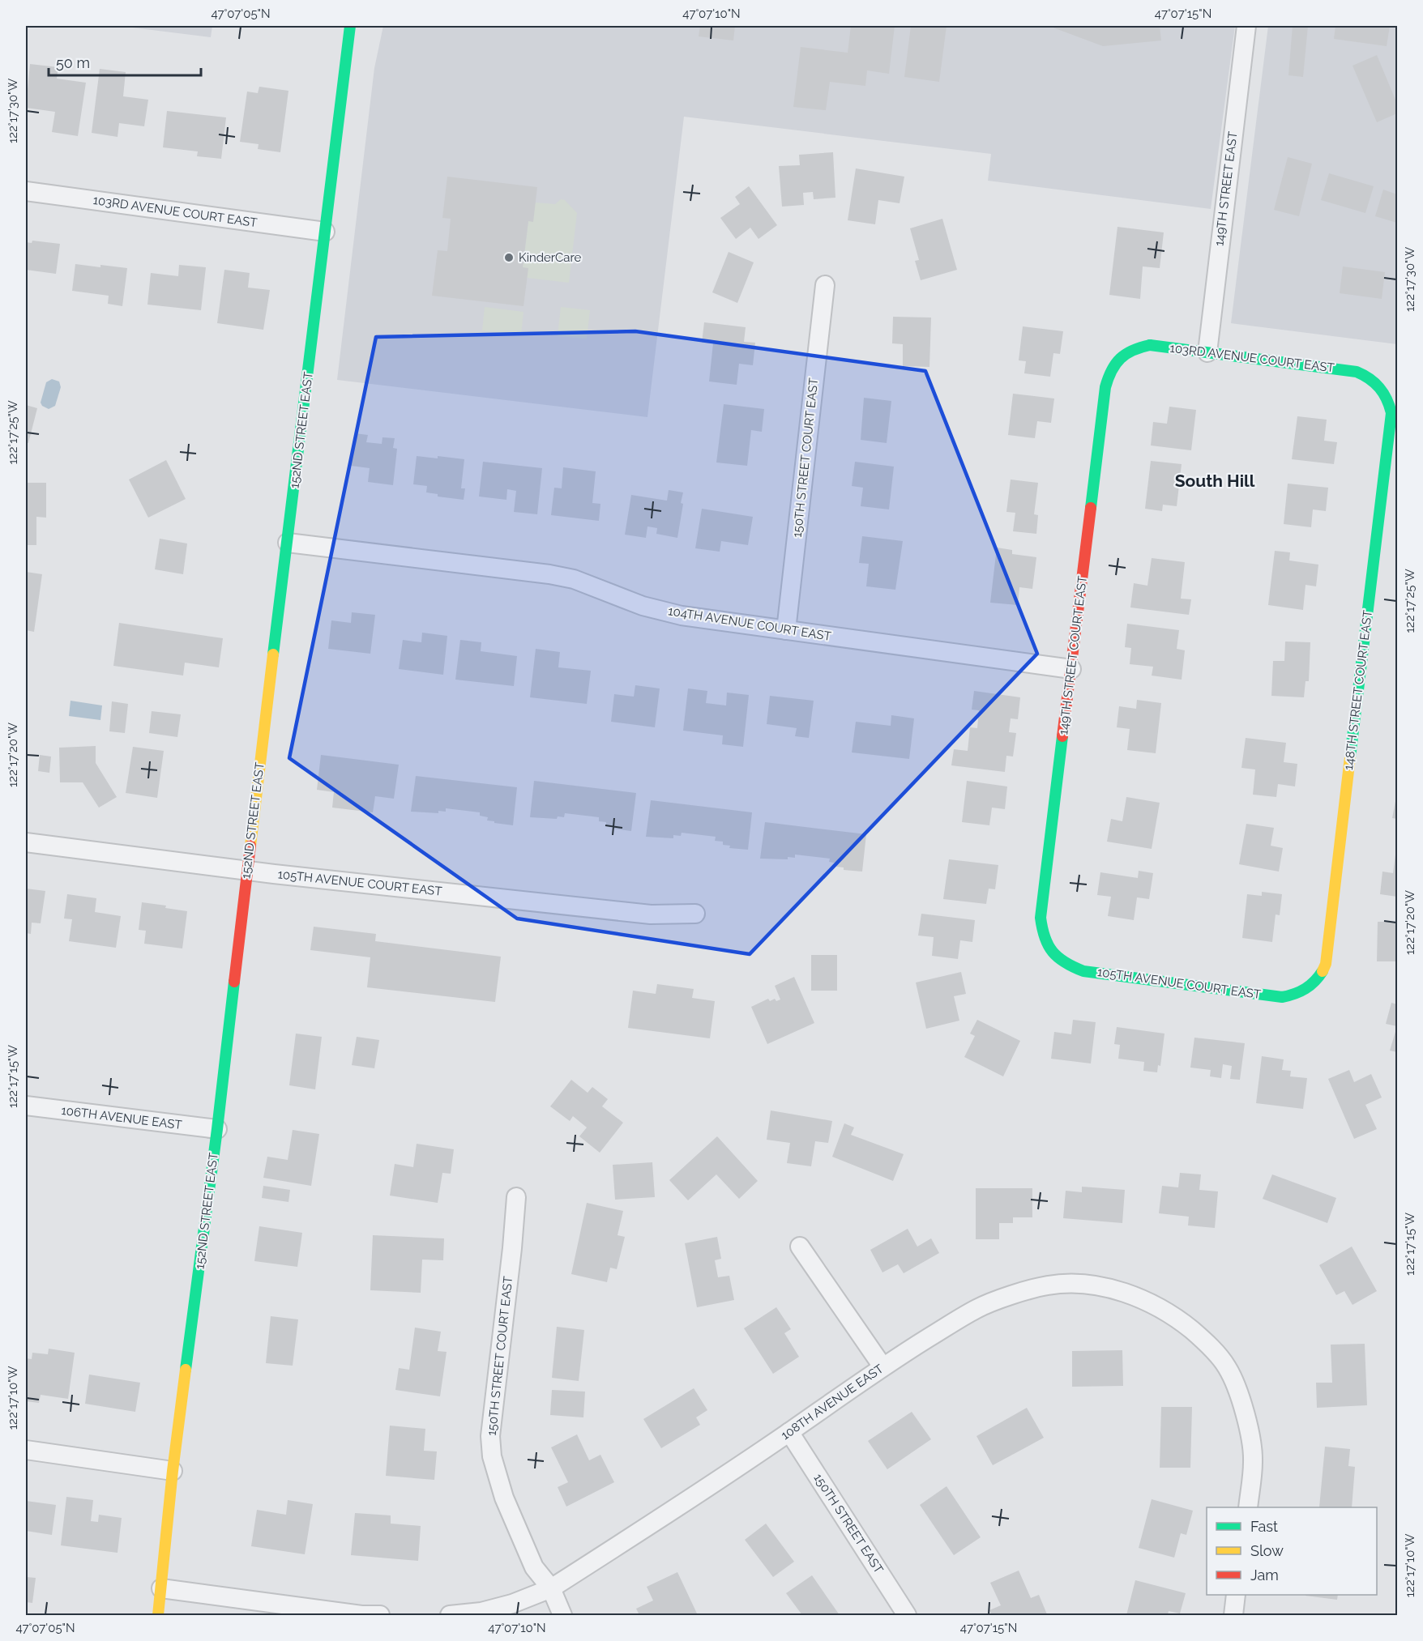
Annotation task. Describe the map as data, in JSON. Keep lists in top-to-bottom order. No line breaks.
{"streets":{"street":["149TH STREET EAST","103RD AVENUE COURT EAST","152ND STREET EAST","150TH STREET COURT EAST","104TH AVENUE COURT EAST","149TH STREET COURT EAST","148TH STREET COURT EAST","105TH AVENUE COURT EAST","106TH AVENUE EAST","108TH AVENUE EAST","150TH STREET EAST"]},"crossings":[["149TH STREET EAST","103RD AVENUE COURT EAST"],["103RD AVENUE COURT EAST","152ND STREET EAST"],["103RD AVENUE COURT EAST","149TH STREET COURT EAST"],["103RD AVENUE COURT EAST","148TH STREET COURT EAST"],["152ND STREET EAST","104TH AVENUE COURT EAST"],["152ND STREET EAST","105TH AVENUE COURT EAST"],["152ND STREET EAST","106TH AVENUE EAST"],["150TH STREET COURT EAST","104TH AVENUE COURT EAST"],["150TH STREET COURT EAST","108TH AVENUE EAST"],["104TH AVENUE COURT EAST","149TH STREET COURT EAST"],["149TH STREET COURT EAST","105TH AVENUE COURT EAST"],["148TH STREET COURT EAST","105TH AVENUE COURT EAST"],["108TH AVENUE EAST","150TH STREET EAST"]],"districts":["South Hill"],"places":["KinderCare"],"legend":["Fast","Slow","Jam"],"scale_bar":"50 m","coordinates":["47°07'05\"N","47°07'10\"N","47°07'15\"N","122°17'30\"W","122°17'25\"W","122°17'20\"W","122°17'15\"W","122°17'10\"W"]}
